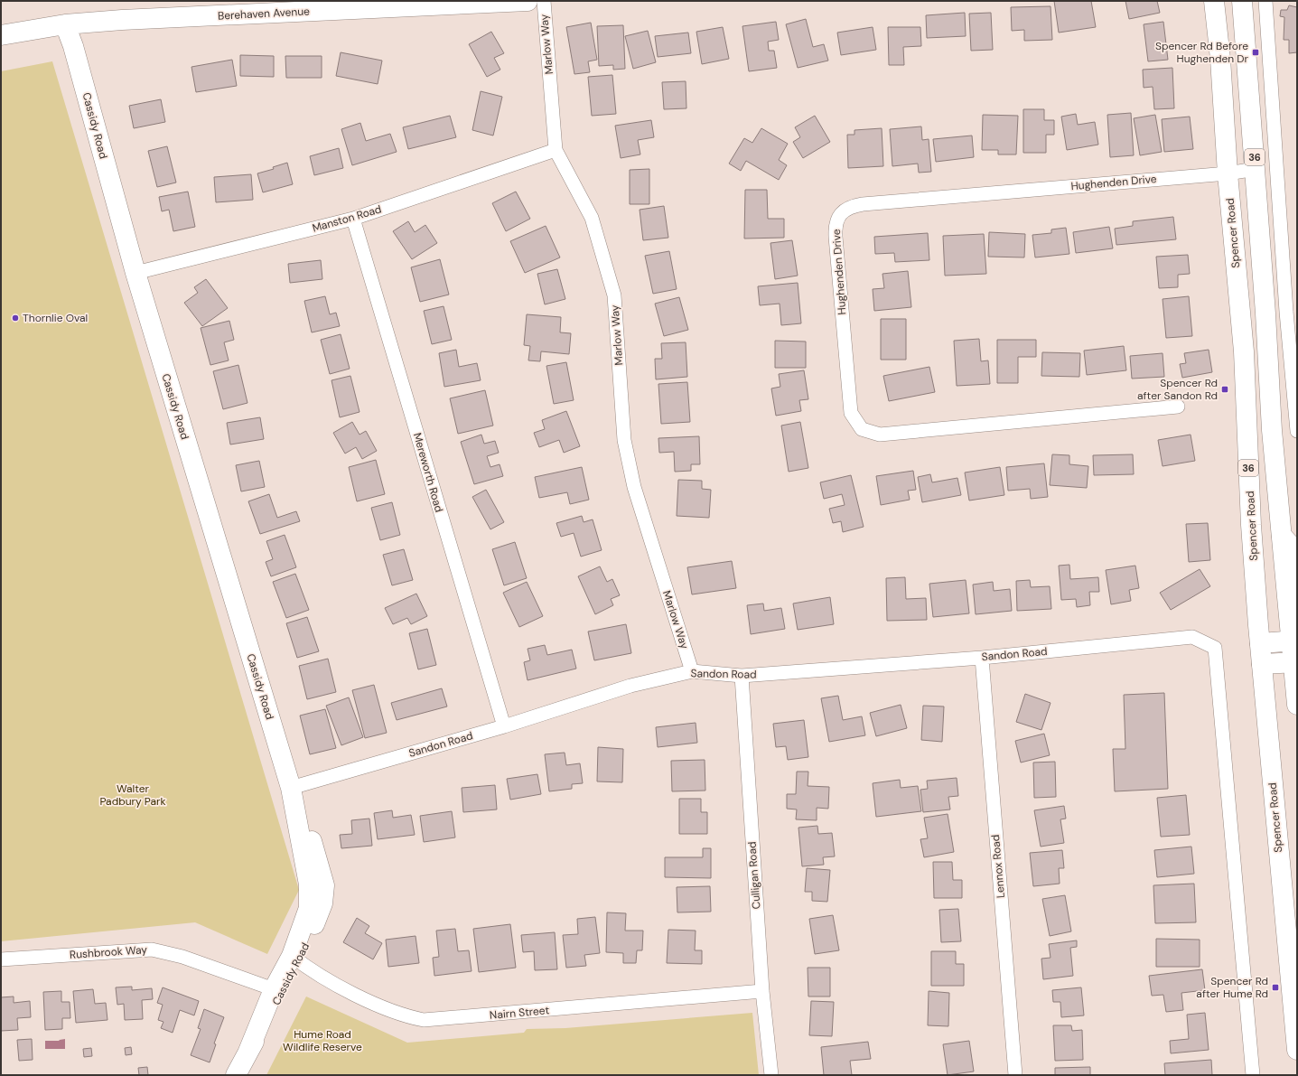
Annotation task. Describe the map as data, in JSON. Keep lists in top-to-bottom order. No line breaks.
{"streets":{"main road":["Berehaven Avenue","Cassidy Road","36","Spencer Road"],"street":["Marlow Way","Hughenden Drive","Manston Road","Mereworth Road","Sandon Road","Lennox Road","Culligan Road","Rushbrook Way","Nairn Street"]},"crossings":[["Berehaven Avenue","Cassidy Road"],["Marlow Way","Manston Road"],["Marlow Way","Sandon Road"],["Cassidy Road","Manston Road"],["Cassidy Road","Sandon Road"],["Cassidy Road","Rushbrook Way"],["Cassidy Road","Nairn Street"],["36","Hughenden Drive"],["Hughenden Drive","Spencer Road"],["Manston Road","Mereworth Road"],["Mereworth Road","Sandon Road"],["Sandon Road","Lennox Road"],["Sandon Road","Culligan Road"],["Culligan Road","Nairn Street"]],"parks":["Walter Padbury Park","Hume Road Wildlife Reserve"],"places":{"transit":["Spencer Rd Before Hughenden Dr","Spencer Rd after Sandon Rd","Spencer Rd after Hume Rd"],"other":["Thornlie Oval"]}}
